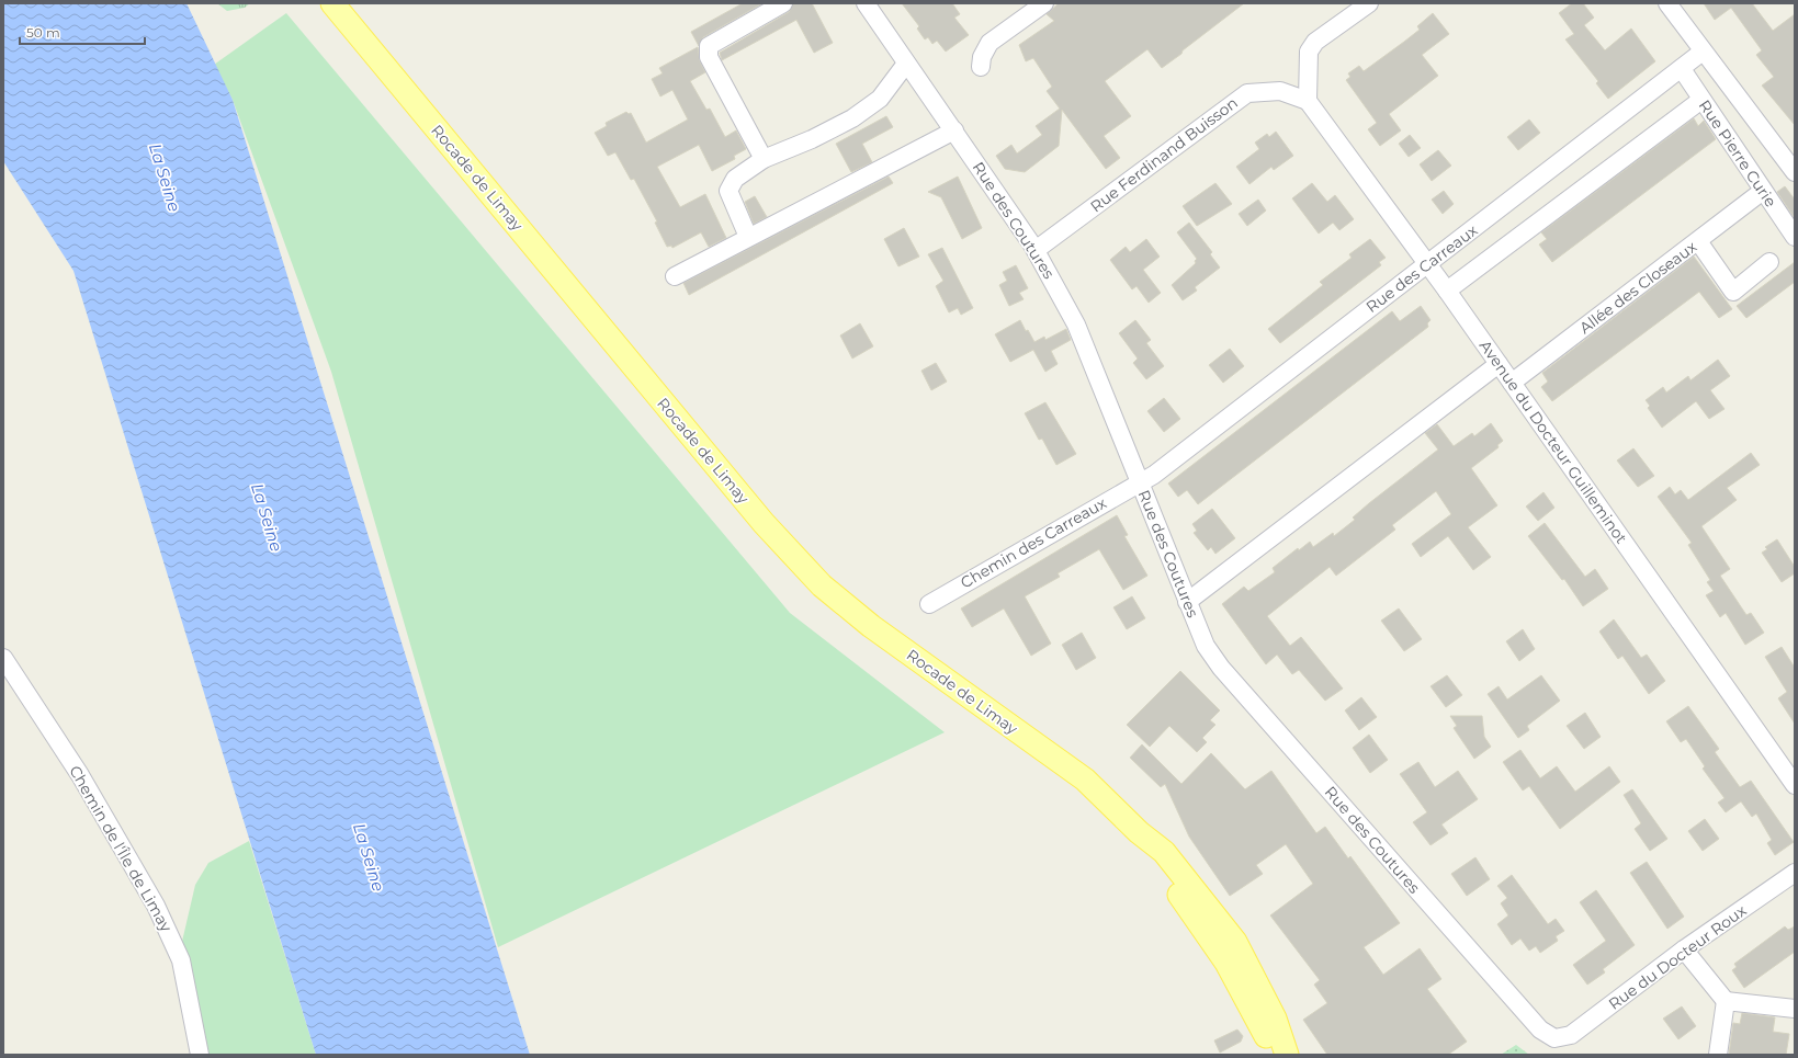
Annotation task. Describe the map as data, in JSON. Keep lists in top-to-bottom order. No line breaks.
{"streets":{"main road":["Rocade de Limay"],"street":["Rue Pierre Curie","Rue Ferdinand Buisson","Rue des Coutures","Rue des Carreaux","Allée des Closeaux","Avenue du Docteur Guilleminot","Chemin des Carreaux","Chemin de l'Île de Limay","Rue du Docteur Roux"]},"crossings":[["Rue Pierre Curie","Rue des Carreaux"],["Rue Pierre Curie","Allée des Closeaux"],["Rue Ferdinand Buisson","Rue des Coutures"],["Rue Ferdinand Buisson","Avenue du Docteur Guilleminot"],["Rue des Coutures","Rue des Carreaux"],["Rue des Coutures","Chemin des Carreaux"],["Rue des Coutures","Rue du Docteur Roux"],["Rue des Carreaux","Avenue du Docteur Guilleminot"],["Rue des Carreaux","Chemin des Carreaux"],["Allée des Closeaux","Avenue du Docteur Guilleminot"]],"water":["La Seine"],"scale_bar":"50 m"}
